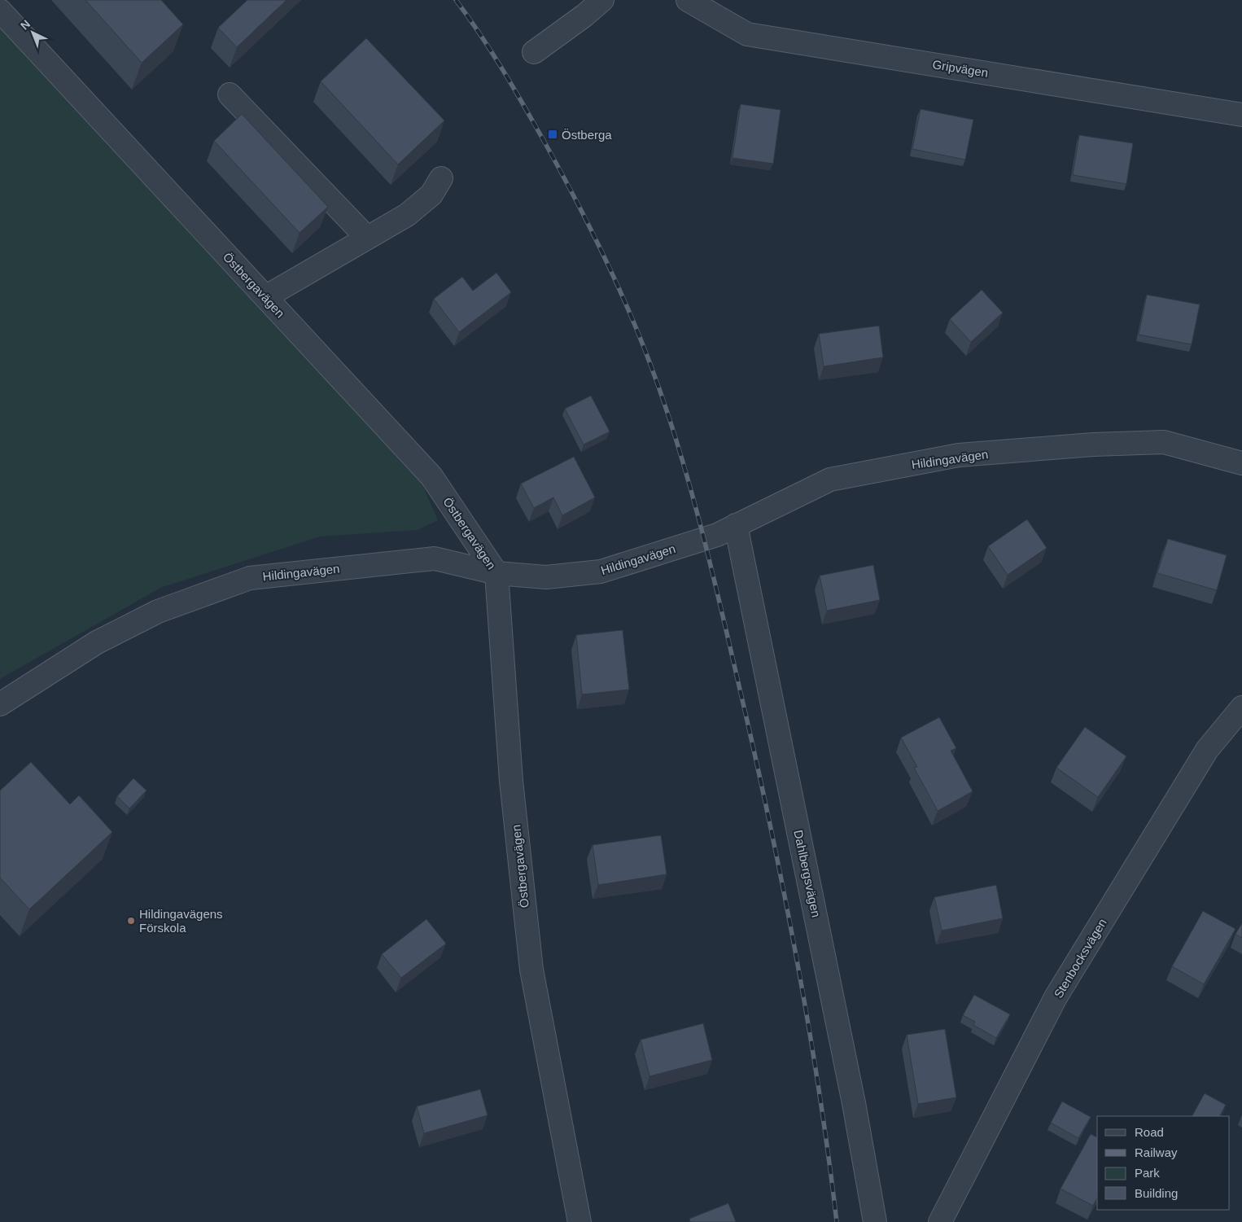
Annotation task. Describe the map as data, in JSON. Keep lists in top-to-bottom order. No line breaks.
{"streets":{"street":["Gripvägen","Östbergavägen","Hildingavägen","Dahlbergsvägen","Stenbocksvägen"]},"crossings":[["Östbergavägen","Hildingavägen"],["Hildingavägen","Dahlbergsvägen"]],"places":{"transit":["Östberga"],"other":["Hildingavägens Förskola"]},"legend":["Road","Railway","Park","Building"],"north":"top left"}
